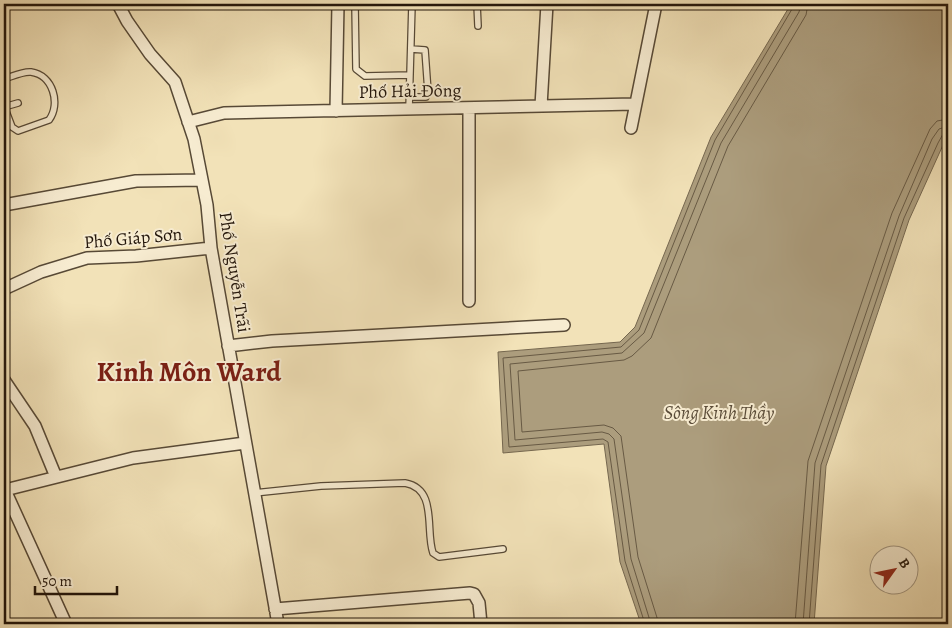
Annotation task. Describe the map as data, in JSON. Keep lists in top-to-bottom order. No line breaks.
{"streets":{"street":["Phố Hải Đông","Phố Giáp Sơn","Phố Nguyễn Trãi"]},"crossings":[["Phố Hải Đông","Phố Nguyễn Trãi"],["Phố Giáp Sơn","Phố Nguyễn Trãi"]],"districts":["Kinh Môn Ward"],"water":["Sông Kinh Thầy"],"scale_bar":"50 m","north":"top right"}
